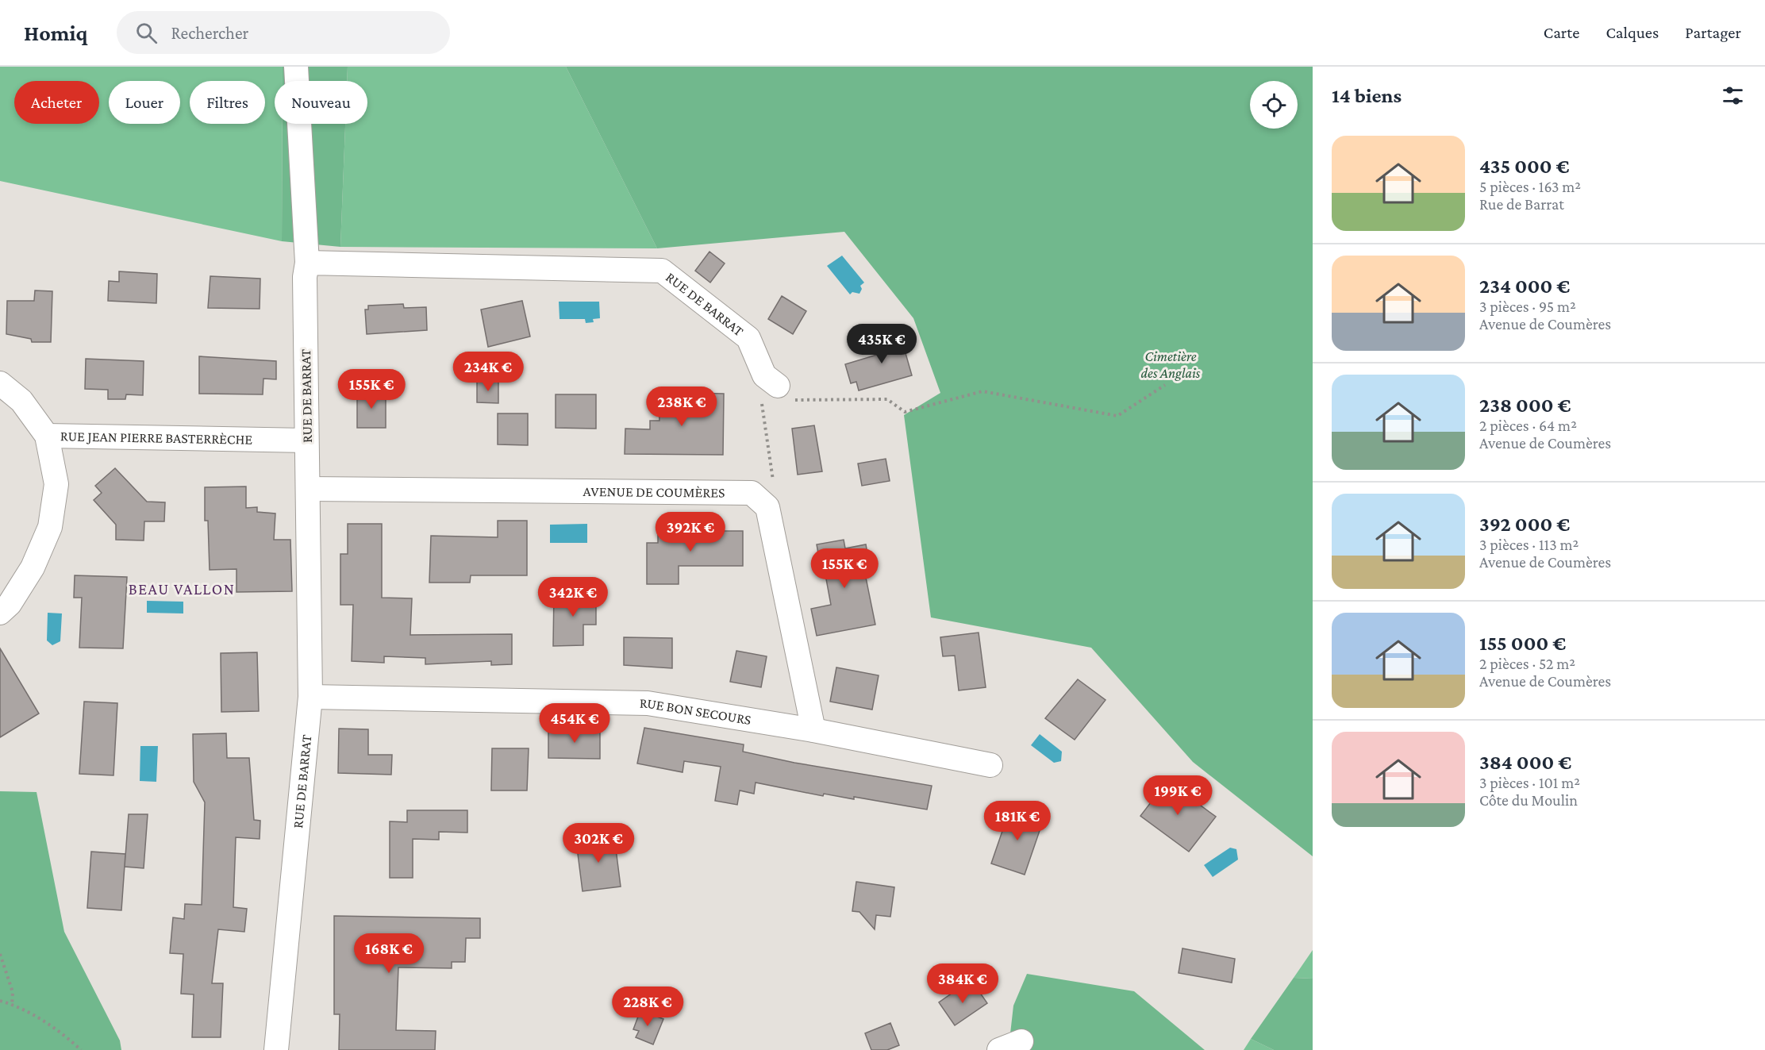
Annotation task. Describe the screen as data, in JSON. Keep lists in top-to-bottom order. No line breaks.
{"streets":{"street":["RUE DE BARRAT","RUE JEAN PIERRE BASTERRÈCHE","AVENUE DE COUMÈRES","RUE BON SECOURS"]},"crossings":[["RUE DE BARRAT","RUE JEAN PIERRE BASTERRÈCHE"],["RUE DE BARRAT","AVENUE DE COUMÈRES"],["RUE DE BARRAT","RUE BON SECOURS"]],"districts":["BEAU VALLON"],"parks":["Cimetière des Anglais"],"page":{"header":"Homiq","search":"Rechercher","nav":["Carte","Calques","Partager"],"heading":"14 biens","chip":["Acheter","Louer","Filtres","Nouveau"],"list":[{"name":"435 000 €","note":"5 pièces · 163 m² · Rue de Barrat"},{"name":"234 000 €","note":"3 pièces · 95 m² · Avenue de Coumères"},{"name":"238 000 €","note":"2 pièces · 64 m² · Avenue de Coumères"},{"name":"392 000 €","note":"3 pièces · 113 m² · Avenue de Coumères"},{"name":"155 000 €","note":"2 pièces · 52 m² · Avenue de Coumères"},{"name":"384 000 €","note":"3 pièces · 101 m² · Côte du Moulin"}],"price":["435K €","234K €","155K €","238K €","392K €","155K €","342K €","454K €","199K €","181K €","302K €","168K €","384K €","228K €"]}}
